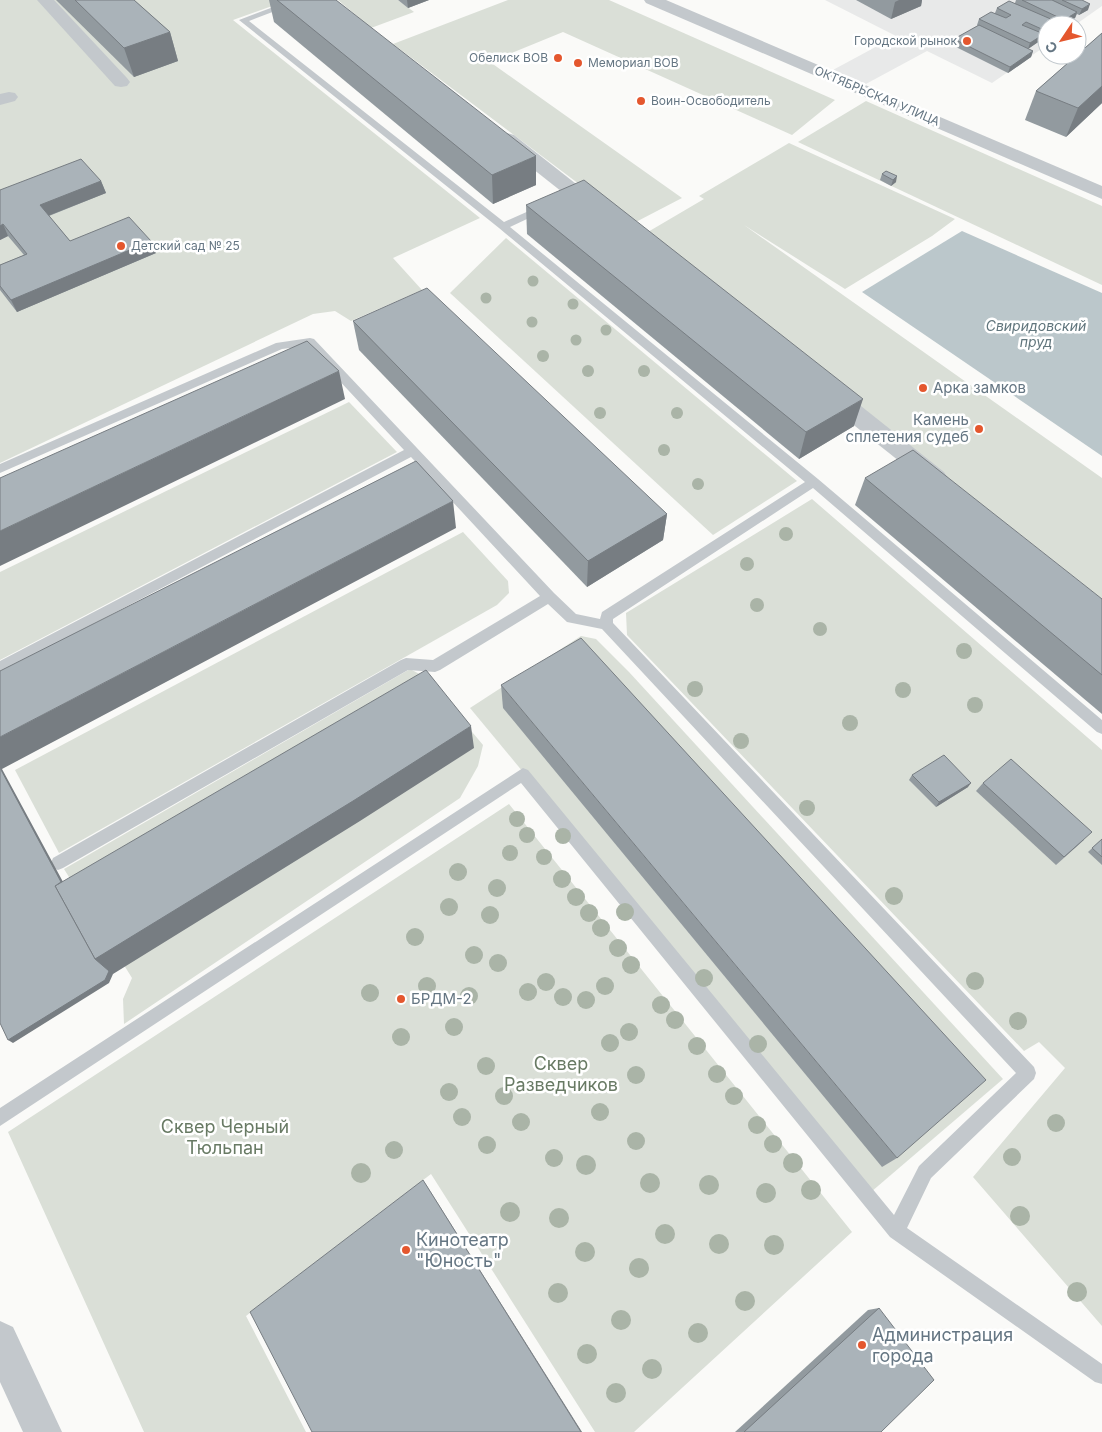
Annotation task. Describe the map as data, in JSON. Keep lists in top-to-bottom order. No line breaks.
{"streets":{"street":["ОКТЯБРЬСКАЯ УЛИЦА"]},"water":["Свиридовский пруд"],"parks":["Сквер Разведчиков","Сквер Черный Тюльпан"],"places":["Городской рынок","Обелиск ВОВ","Мемориал ВОВ","Воин-Освободитель","Детский сад № 25","Арка замков","Камень сплетения судеб","БРДМ-2","Кинотеатр \"Юность\"","Администрация города"],"north":"bottom left"}
